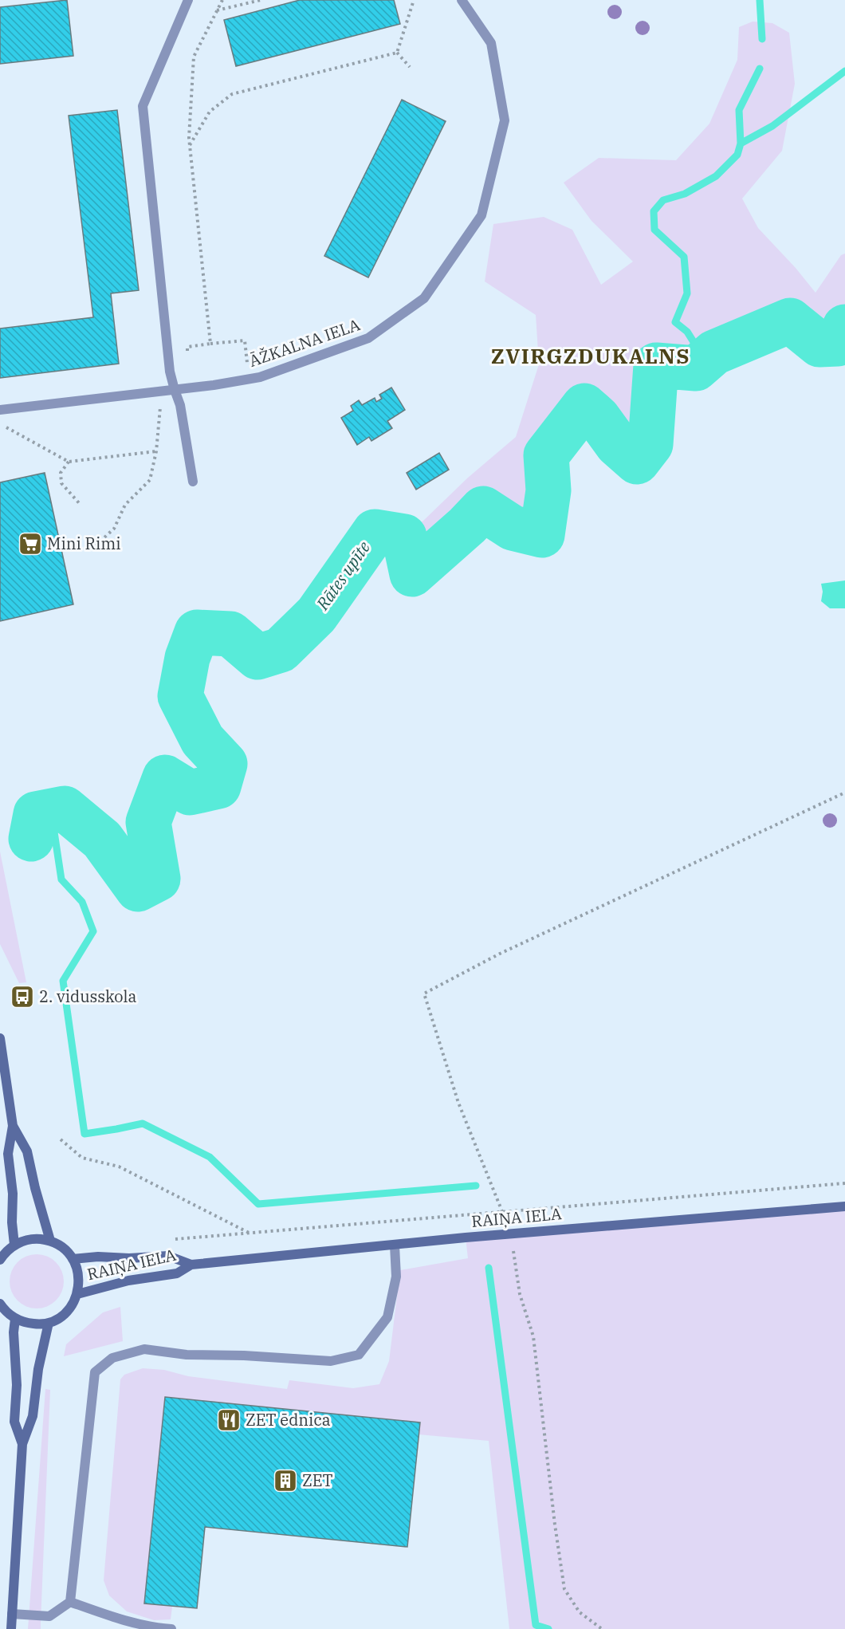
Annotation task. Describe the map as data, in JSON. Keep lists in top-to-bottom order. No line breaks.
{"streets":{"main road":["RAIŅA IELA"],"street":["ĀŽKALNA IELA"]},"districts":["ZVIRGZDUKALNS"],"water":["Rātes upīte"],"places":{"supermarket":["Mini Rimi"],"bus stop":["2. vidusskola"],"restaurant":["ZET ēdnica"],"building":["ZET"]}}
